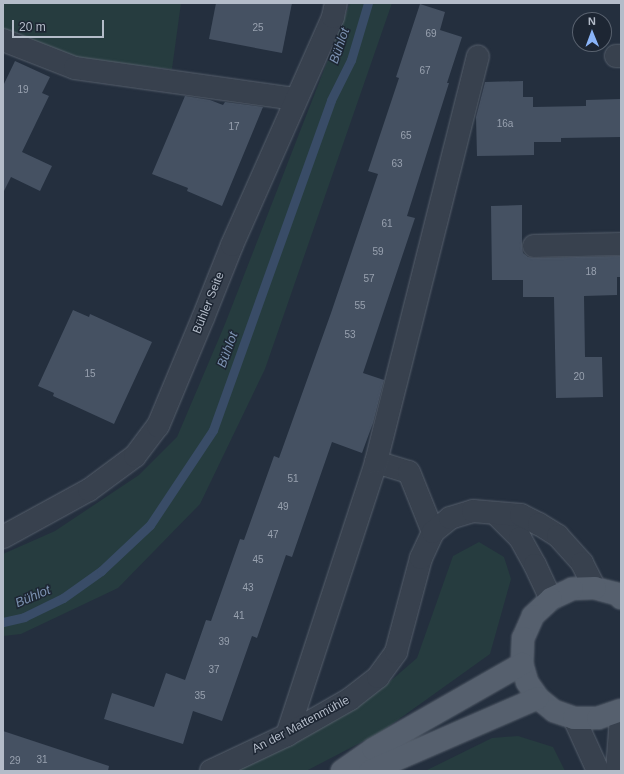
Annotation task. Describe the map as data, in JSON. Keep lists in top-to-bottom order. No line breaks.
{"streets":{"street":["Bühler Seite","An der Mattenmühle"]},"water":["Bühlot"],"house_numbers":["25","69","67","19","16a","17","65","63","61","59","18","57","55","53","15","20","51","49","47","45","43","41","39","37","35","31","29"],"scale_bar":"20 m","north":"top"}
